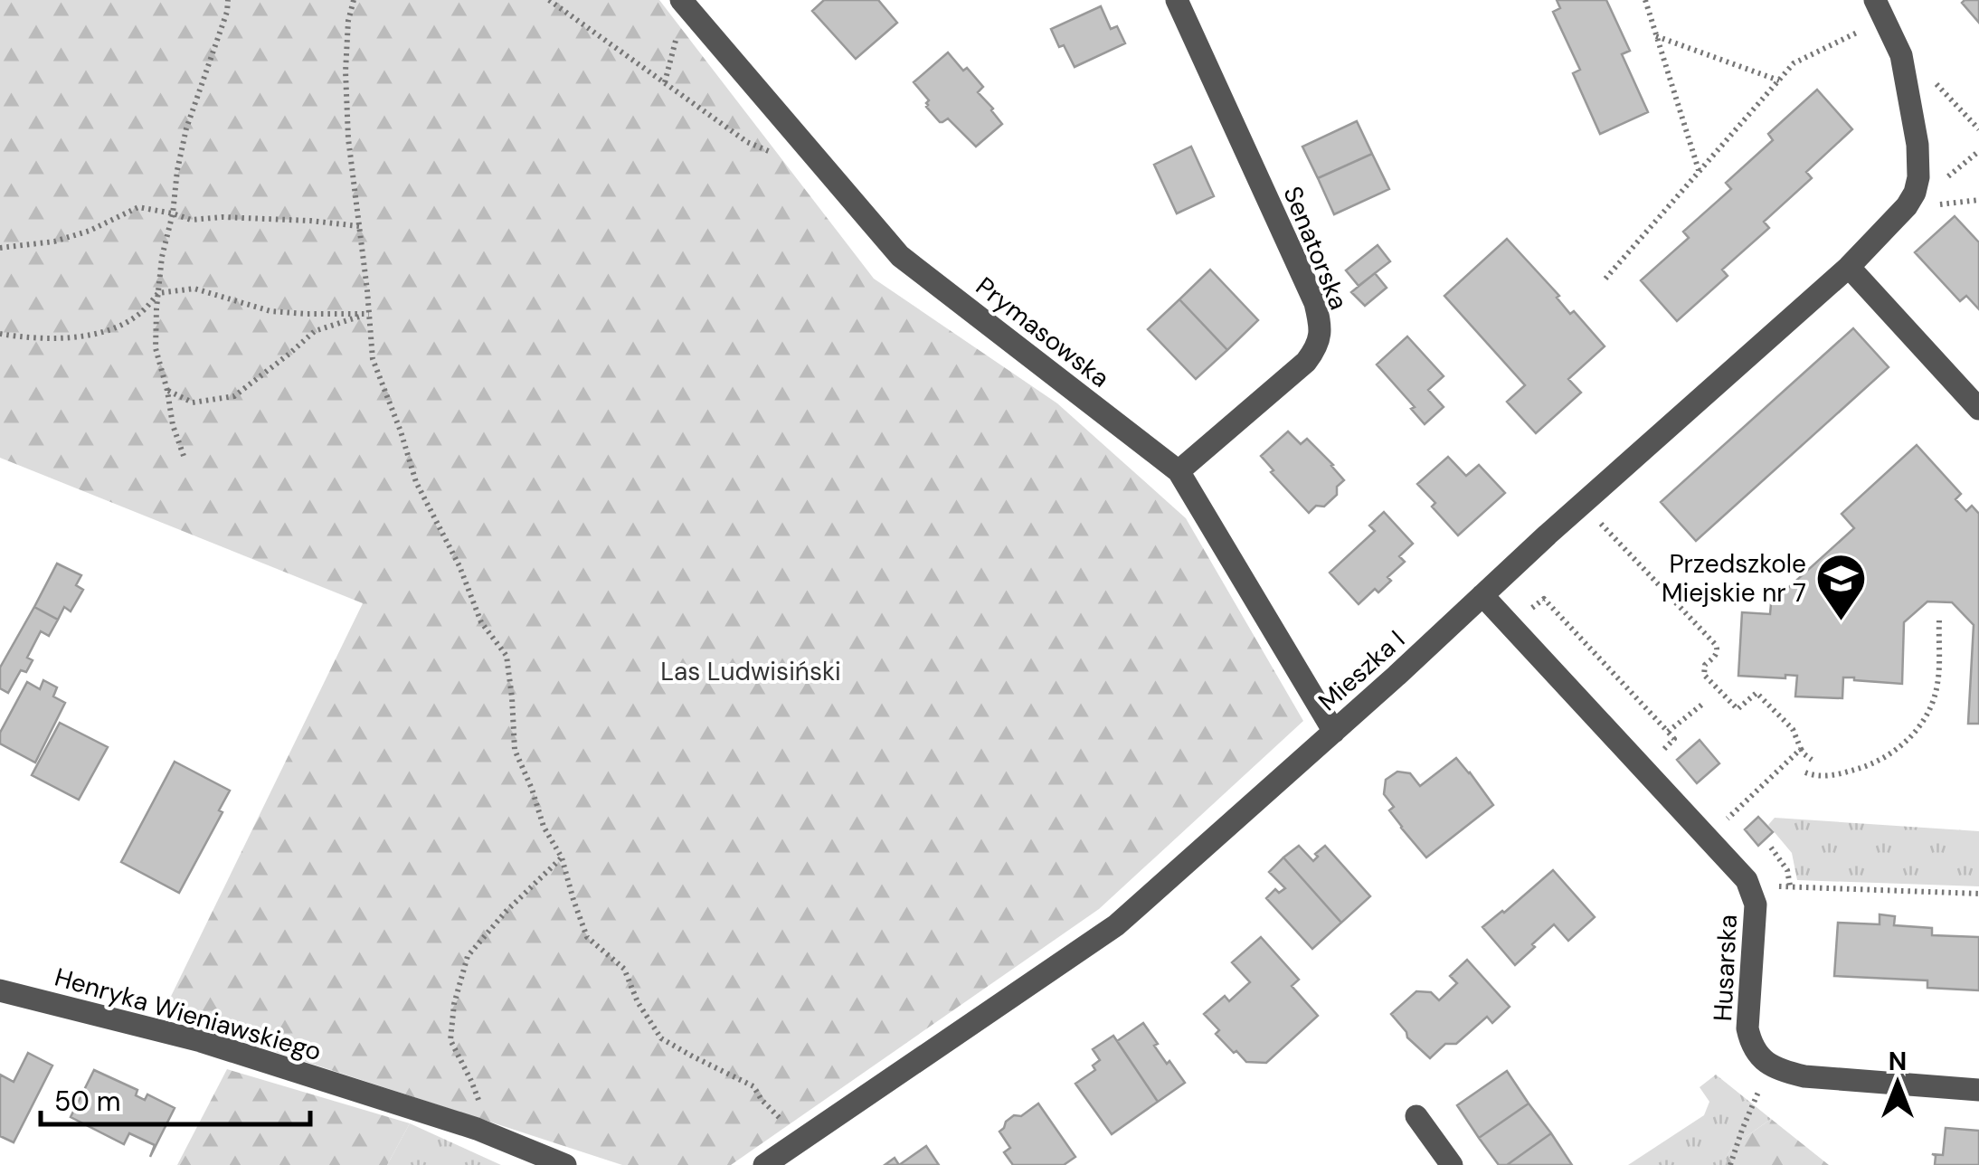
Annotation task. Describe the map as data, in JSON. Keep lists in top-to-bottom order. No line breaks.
{"streets":{"street":["Senatorska","Prymasowska","Mieszka I","Husarska","Henryka Wieniawskiego"]},"crossings":[["Senatorska","Prymasowska"],["Prymasowska","Mieszka I"],["Mieszka I","Husarska"]],"parks":["Las Ludwisiński"],"places":{"school or university":["Przedszkole Miejskie nr 7"]},"scale_bar":"50 m","north":"top"}
